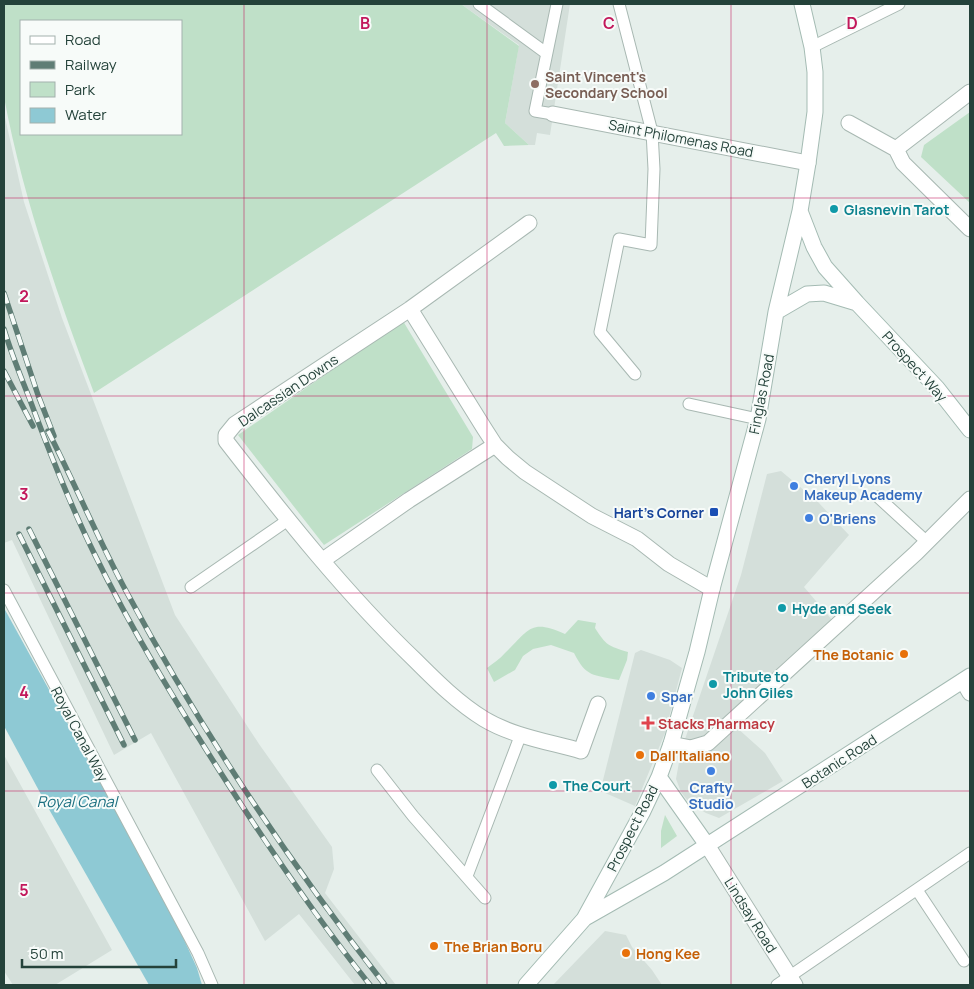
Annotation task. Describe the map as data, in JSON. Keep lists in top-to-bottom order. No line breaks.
{"streets":{"street":["Saint Philomenas Road","Prospect Way","Dalcassian Downs","Finglas Road","Botanic Road","Prospect Road","Lindsay Road"],"lane":["Royal Canal Way"]},"crossings":[["Saint Philomenas Road","Finglas Road"],["Prospect Way","Finglas Road"],["Finglas Road","Prospect Road"],["Botanic Road","Prospect Road"],["Botanic Road","Lindsay Road"],["Prospect Road","Lindsay Road"]],"water":["Royal Canal"],"places":{"other":["Saint Vincent's Secondary School","Glasnevin Tarot","Cheryl Lyons Makeup Academy","O'Briens","Hyde and Seek","The Botanic","Tribute to John Giles","Spar","Dall'Italiano","Crafty Studio","The Court","The Brian Boru","Hong Kee"],"transit":["Hart's Corner"],"health":["Stacks Pharmacy"]},"legend":["Road","Railway","Park","Water"],"scale_bar":"50 m","grid":{"columns":["B","C","D"],"rows":["2","3","4","5"]}}
